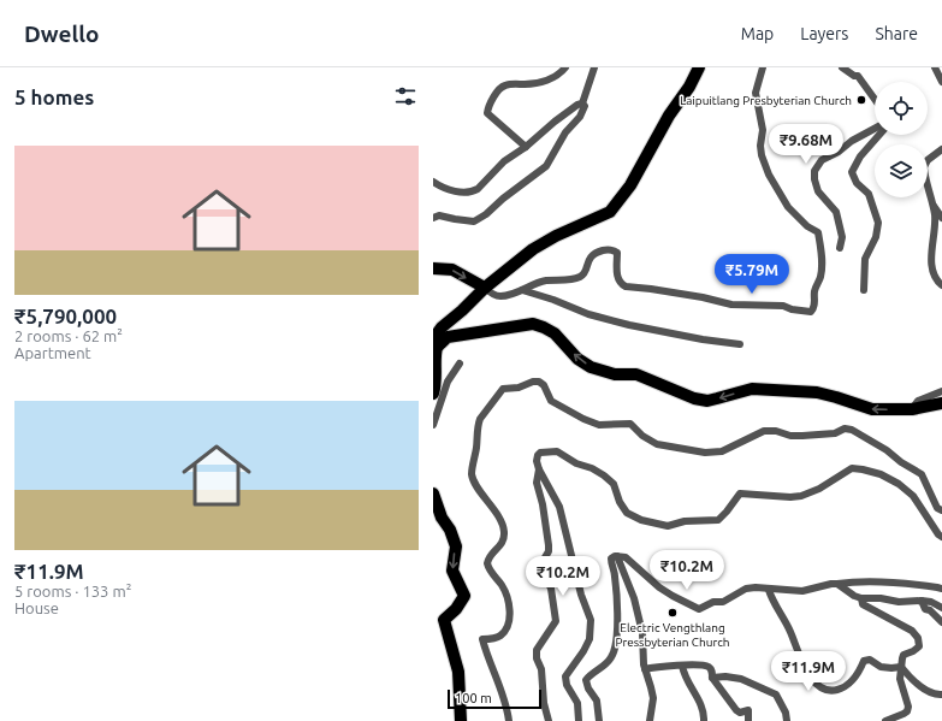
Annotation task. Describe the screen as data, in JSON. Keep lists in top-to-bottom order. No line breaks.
{"places":["Laipuitlang Presbyterian Church","Electric Vengthlang Pressbyterian Church"],"scale_bar":"100 m","page":{"header":"Dwello","nav":["Map","Layers","Share"],"heading":"5 homes","price":["₹9.68M","₹5.79M","₹10.2M","₹10.2M","₹11.9M"],"list":[{"name":"₹5,790,000","note":"2 rooms · 62 m² · Apartment"},{"name":"₹11.9M","note":"5 rooms · 133 m² · House"}],"scale":"100 m"}}
